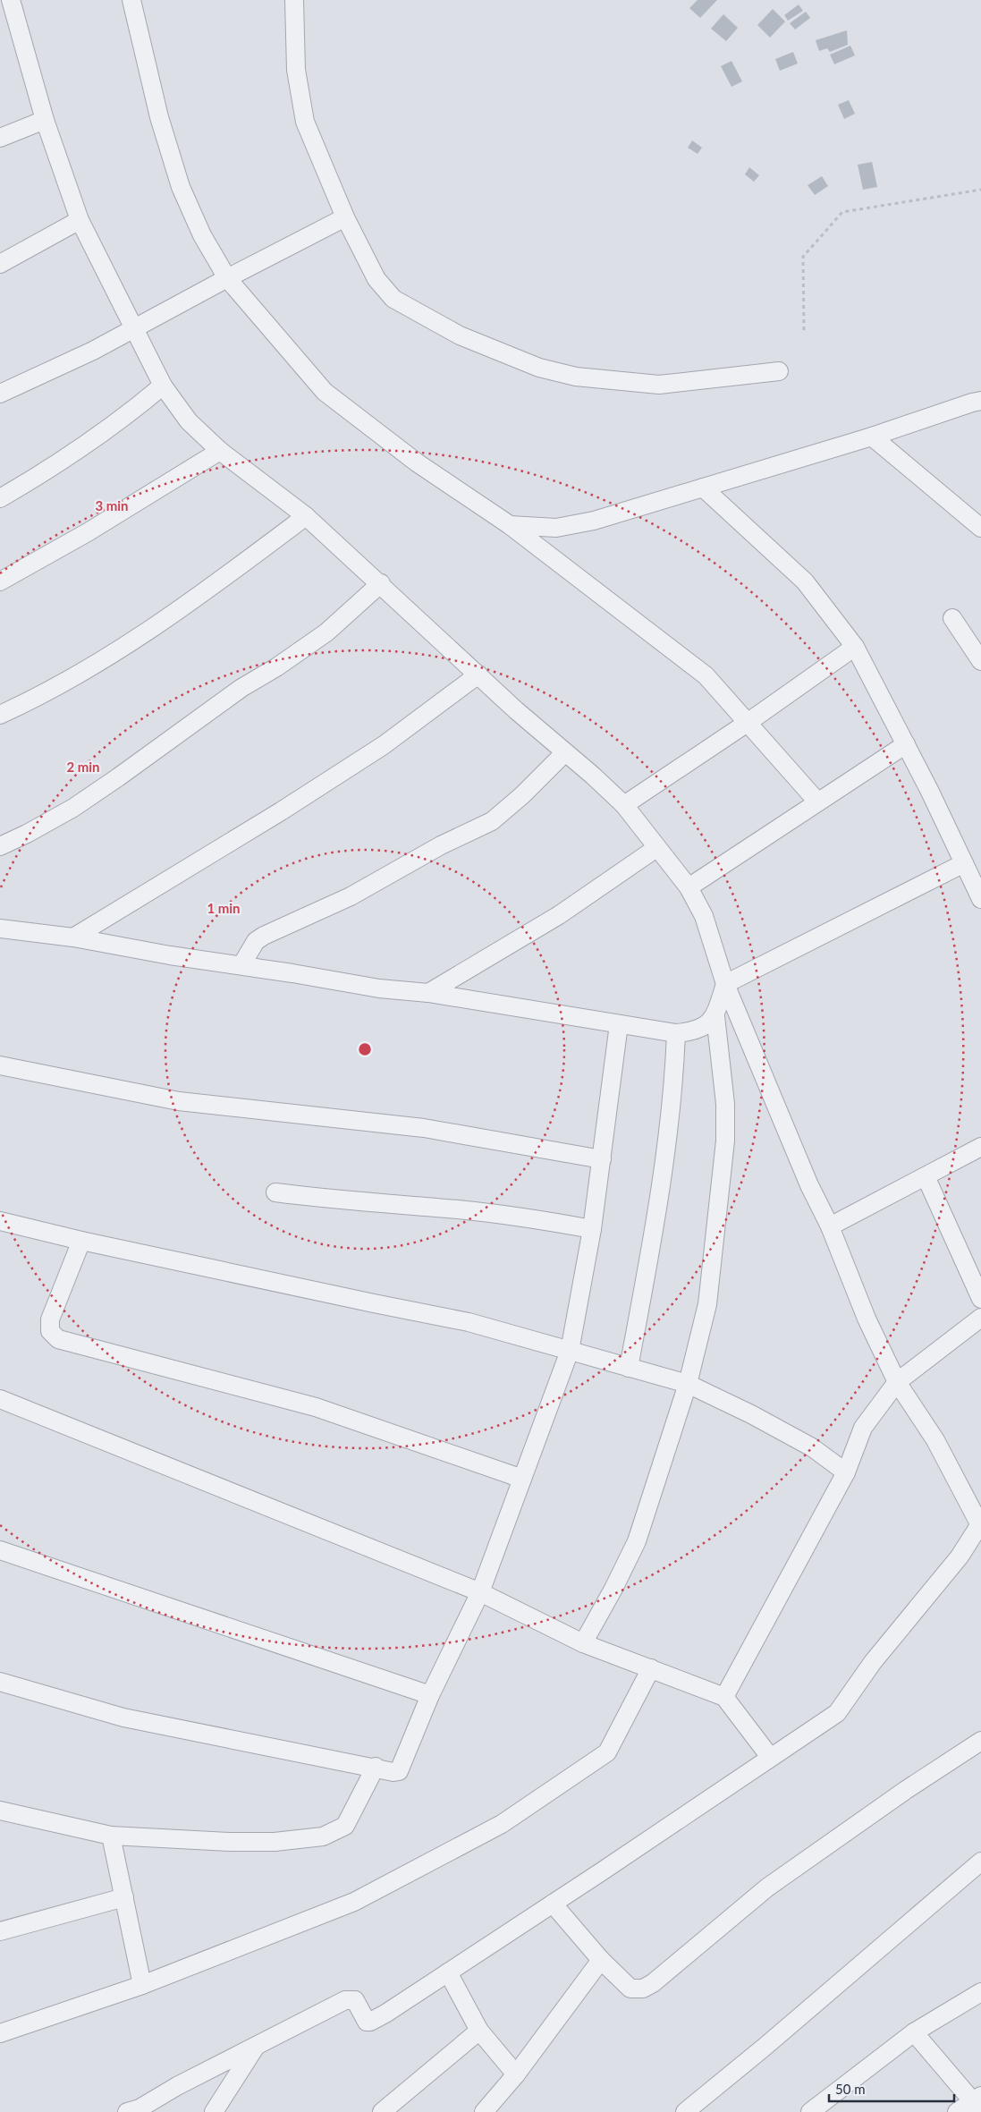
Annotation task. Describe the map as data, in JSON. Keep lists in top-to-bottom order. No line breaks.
{"scale_bar":"50 m","rings":["3 min","2 min","1 min"]}
